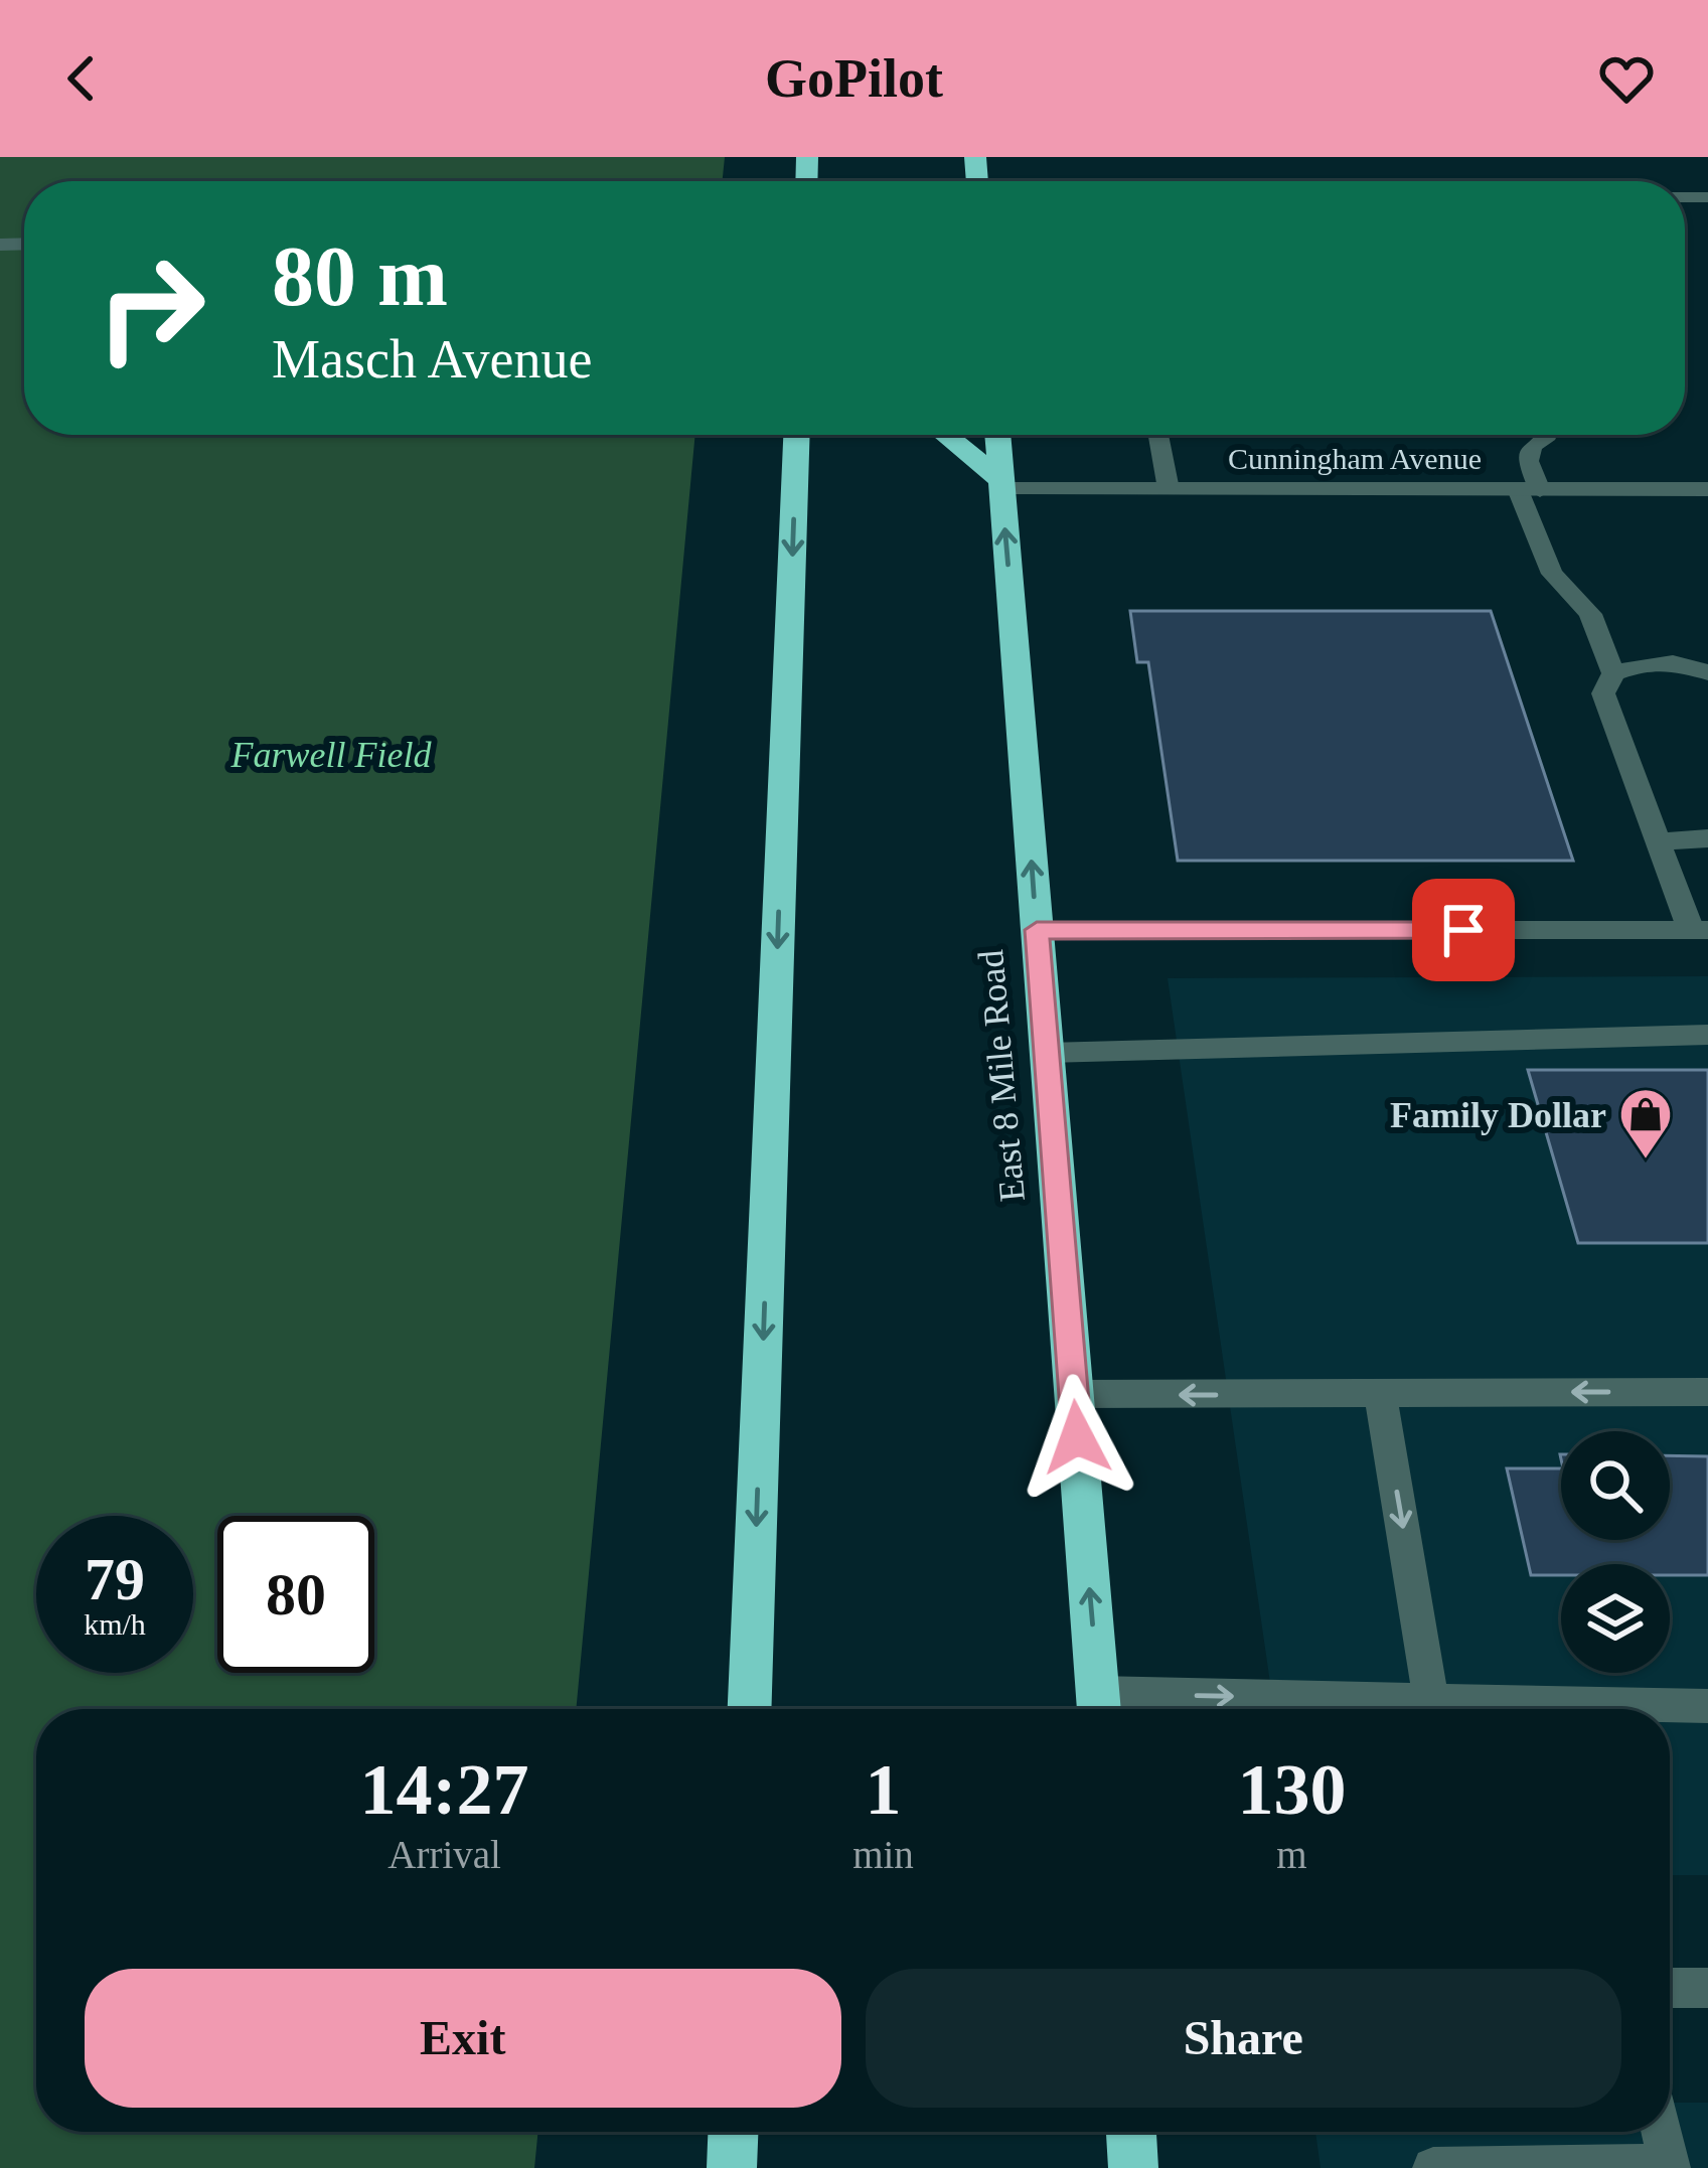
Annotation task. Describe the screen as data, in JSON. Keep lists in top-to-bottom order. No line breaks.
{"streets":{"highway":["East 8 Mile Road"],"street":["Cunningham Avenue"]},"crossings":[["Cunningham Avenue","East 8 Mile Road"]],"parks":["Farwell Field"],"places":{"shop":["Family Dollar"]},"page":{"header":"GoPilot","turn":["80 m","Masch Avenue"],"speed":"79 km/h","limit":"80","eta":["14:27","Arrival","1","min","130","m"],"buttons":["Exit","Share"]}}
